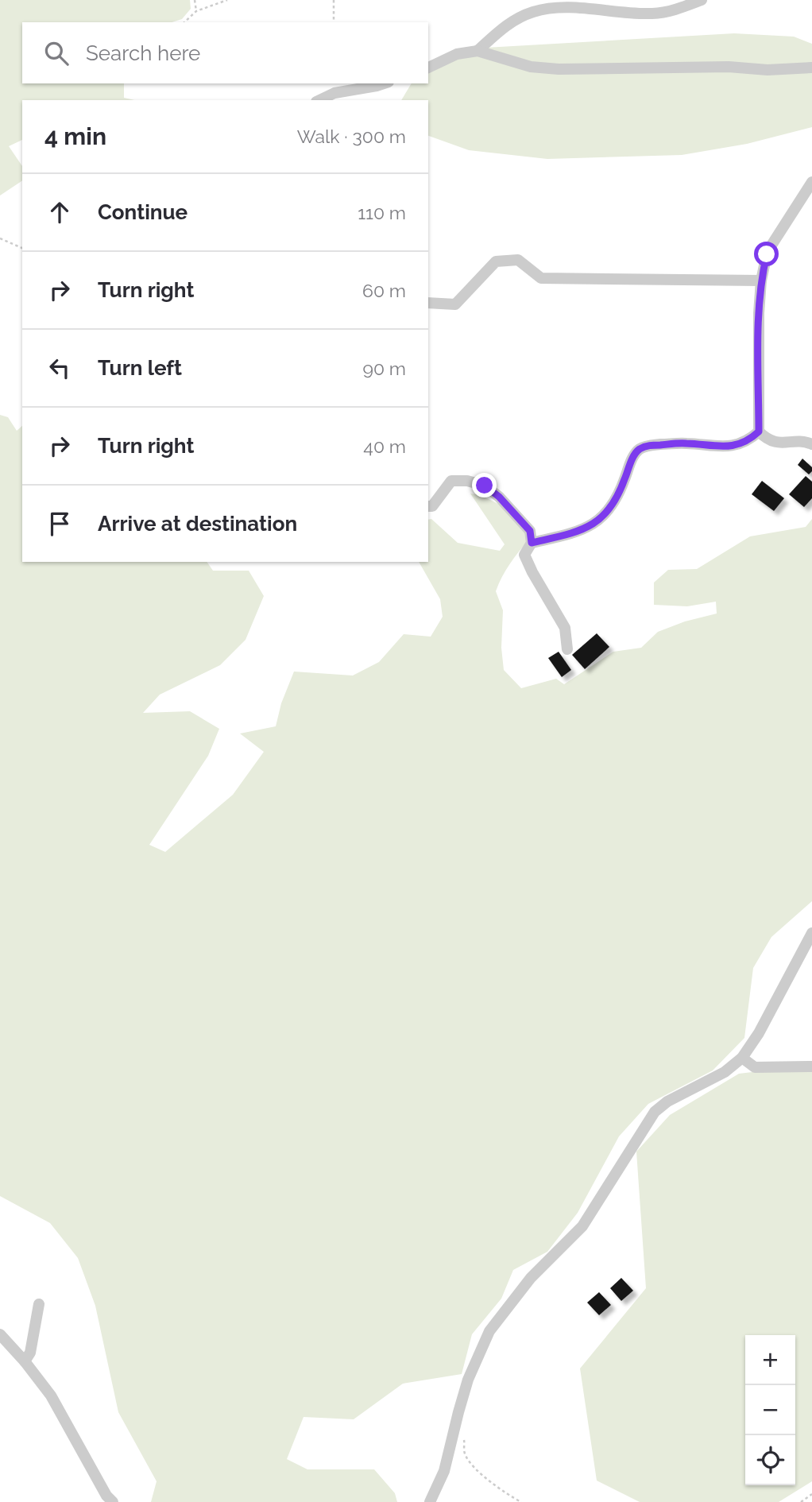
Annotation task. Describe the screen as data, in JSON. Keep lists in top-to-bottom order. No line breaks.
{"page":{"search":"Search here","heading":["4 min","Walk · 300 m"],"list":[["Continue","110 m"],["Turn right","60 m"],["Turn left","90 m"],["Turn right","40 m"],"Arrive at destination"],"map_buttons":["+","−"]}}
